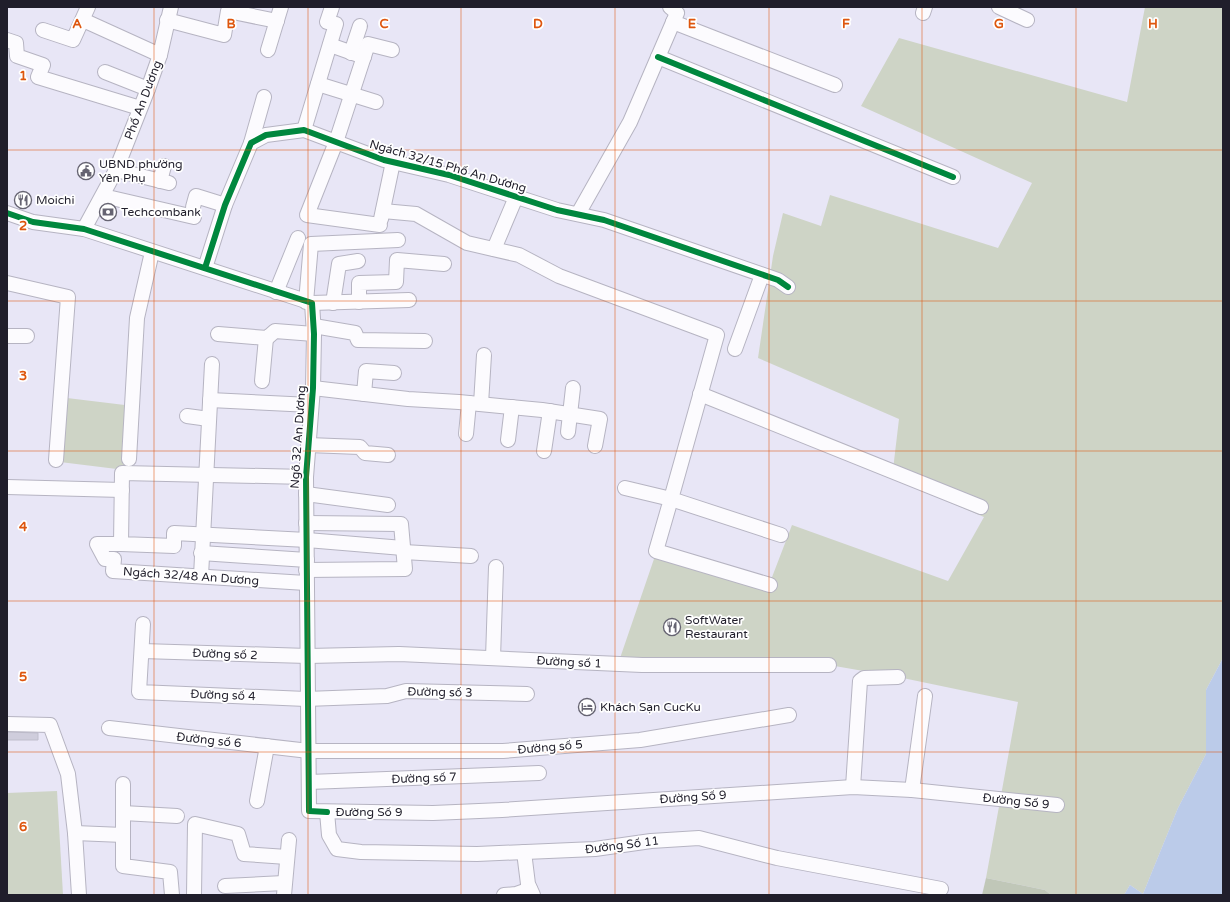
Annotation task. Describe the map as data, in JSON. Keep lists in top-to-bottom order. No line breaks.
{"streets":{"street":["Phố An Dương","Ngách 32/15 Phố An Dương","Ngõ 32 An Dương","Ngách 32/48 An Dương","Đường số 2","Đường số 1","Đường số 3","Đường số 4","Đường số 6","Đường số 5","Đường số 7","Đường Số 9","Đường Số 11"]},"crossings":[["Ngõ 32 An Dương","Ngách 32/48 An Dương"],["Ngõ 32 An Dương","Đường số 2"],["Ngõ 32 An Dương","Đường số 1"],["Ngõ 32 An Dương","Đường số 3"],["Ngõ 32 An Dương","Đường số 4"],["Ngõ 32 An Dương","Đường số 6"],["Ngõ 32 An Dương","Đường số 5"],["Ngõ 32 An Dương","Đường số 7"],["Ngõ 32 An Dương","Đường Số 9"],["Đường số 2","Đường số 1"],["Đường số 2","Đường số 4"],["Đường số 3","Đường số 4"],["Đường số 6","Đường số 5"],["Đường Số 9","Đường Số 11"]],"places":{"public building":["UBND phường Yên Phụ"],"restaurant":["Moichi","SoftWater Restaurant"],"bank":["Techcombank"],"hotel":["Khách Sạn CucKu"]},"grid":{"columns":["A","B","C","D","E","F","G","H"],"rows":["1","2","3","4","5","6"]}}
